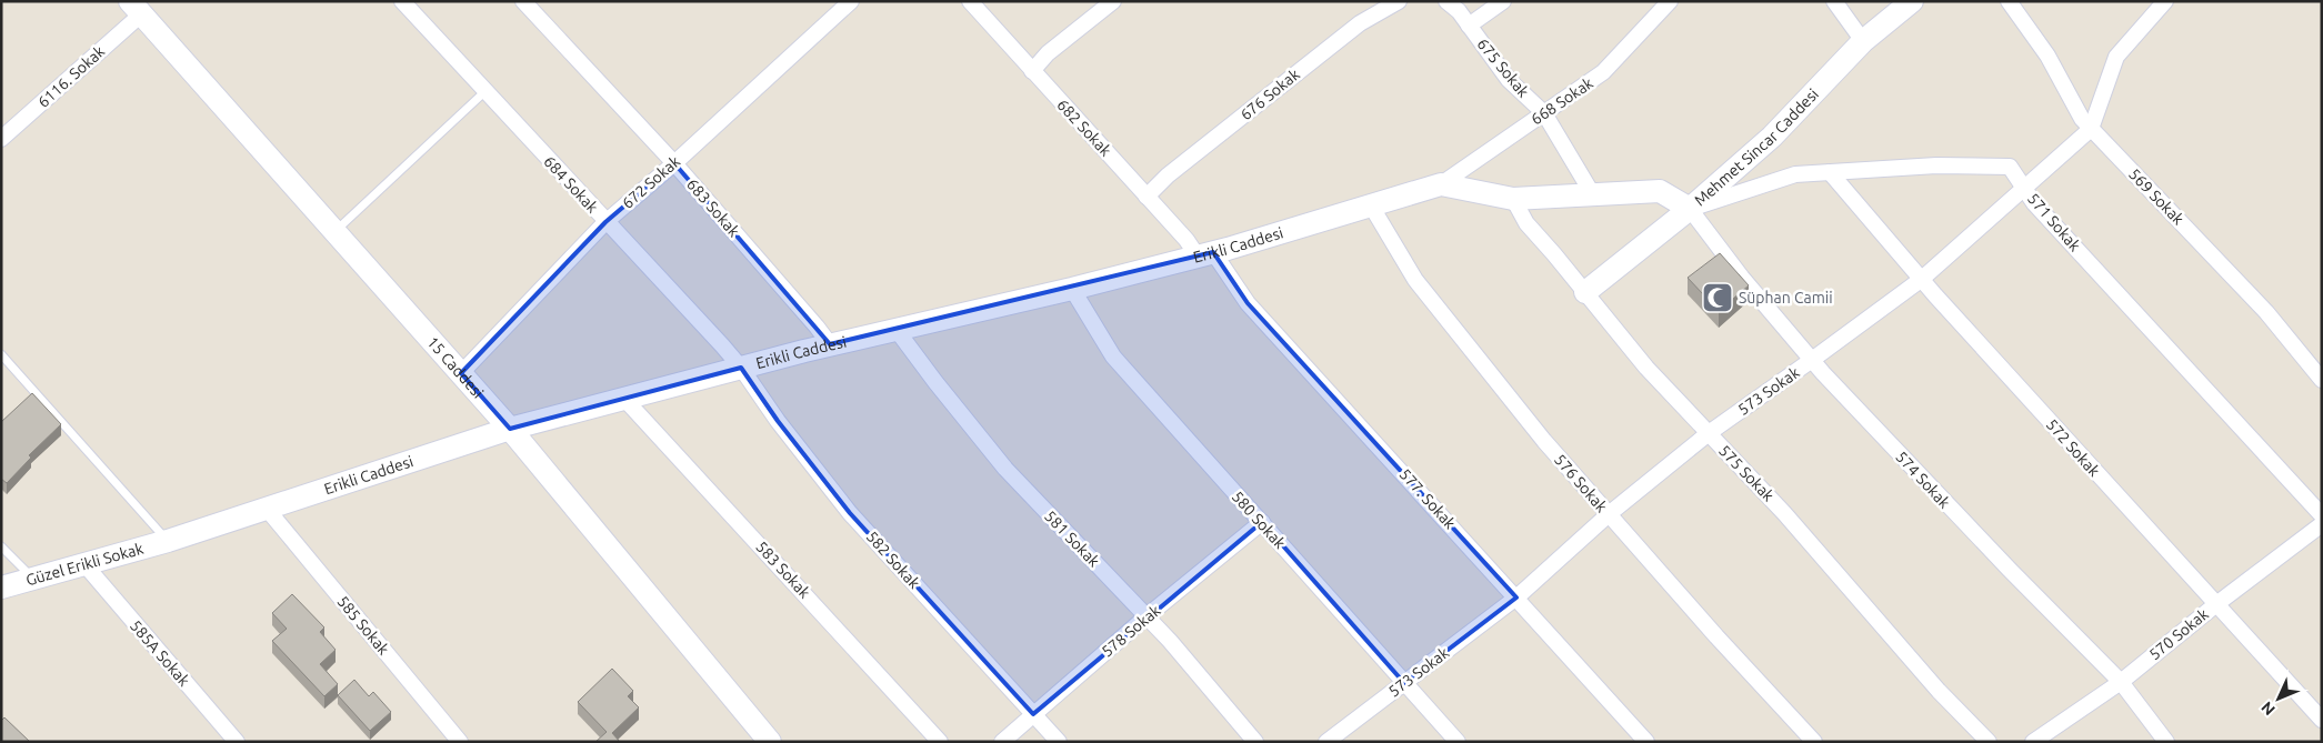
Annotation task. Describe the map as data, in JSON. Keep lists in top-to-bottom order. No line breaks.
{"streets":{"street":["675 Sokak","6116. Sokak","676 Sokak","668 Sokak","682 Sokak","Mehmet Sincar Caddesi","672 Sokak","684 Sokak","569 Sokak","683 Sokak","571 Sokak","Erikli Caddesi","15 Caddesi","573 Sokak","572 Sokak","575 Sokak","574 Sokak","576 Sokak","577. Sokak","580 Sokak","581 Sokak","582 Sokak","Güzel Erikli Sokak","583 Sokak","585 Sokak","578 Sokak","570 Sokak","585A Sokak"]},"crossings":[["675 Sokak","668 Sokak"],["675 Sokak","Mehmet Sincar Caddesi"],["6116. Sokak","15 Caddesi"],["676 Sokak","682 Sokak"],["668 Sokak","Mehmet Sincar Caddesi"],["668 Sokak","Erikli Caddesi"],["682 Sokak","Erikli Caddesi"],["682 Sokak","577. Sokak"],["Mehmet Sincar Caddesi","571 Sokak"],["Mehmet Sincar Caddesi","Erikli Caddesi"],["Mehmet Sincar Caddesi","575 Sokak"],["Mehmet Sincar Caddesi","574 Sokak"],["672 Sokak","684 Sokak"],["672 Sokak","683 Sokak"],["672 Sokak","15 Caddesi"],["684 Sokak","Erikli Caddesi"],["684 Sokak","582 Sokak"],["569 Sokak","573 Sokak"],["683 Sokak","Erikli Caddesi"],["571 Sokak","573 Sokak"],["571 Sokak","572 Sokak"],["571 Sokak","574 Sokak"],["Erikli Caddesi","15 Caddesi"],["Erikli Caddesi","576 Sokak"],["Erikli Caddesi","577. Sokak"],["Erikli Caddesi","580 Sokak"],["Erikli Caddesi","581 Sokak"],["Erikli Caddesi","582 Sokak"],["Erikli Caddesi","Güzel Erikli Sokak"],["Erikli Caddesi","583 Sokak"],["Erikli Caddesi","585 Sokak"],["573 Sokak","572 Sokak"],["573 Sokak","575 Sokak"],["573 Sokak","574 Sokak"],["573 Sokak","576 Sokak"],["573 Sokak","577. Sokak"],["573 Sokak","580 Sokak"],["572 Sokak","570 Sokak"],["574 Sokak","570 Sokak"],["580 Sokak","578 Sokak"],["581 Sokak","578 Sokak"],["582 Sokak","578 Sokak"],["Güzel Erikli Sokak","585A Sokak"]],"places":{"mosque":["Süphan Camii"]},"north":"bottom left"}
